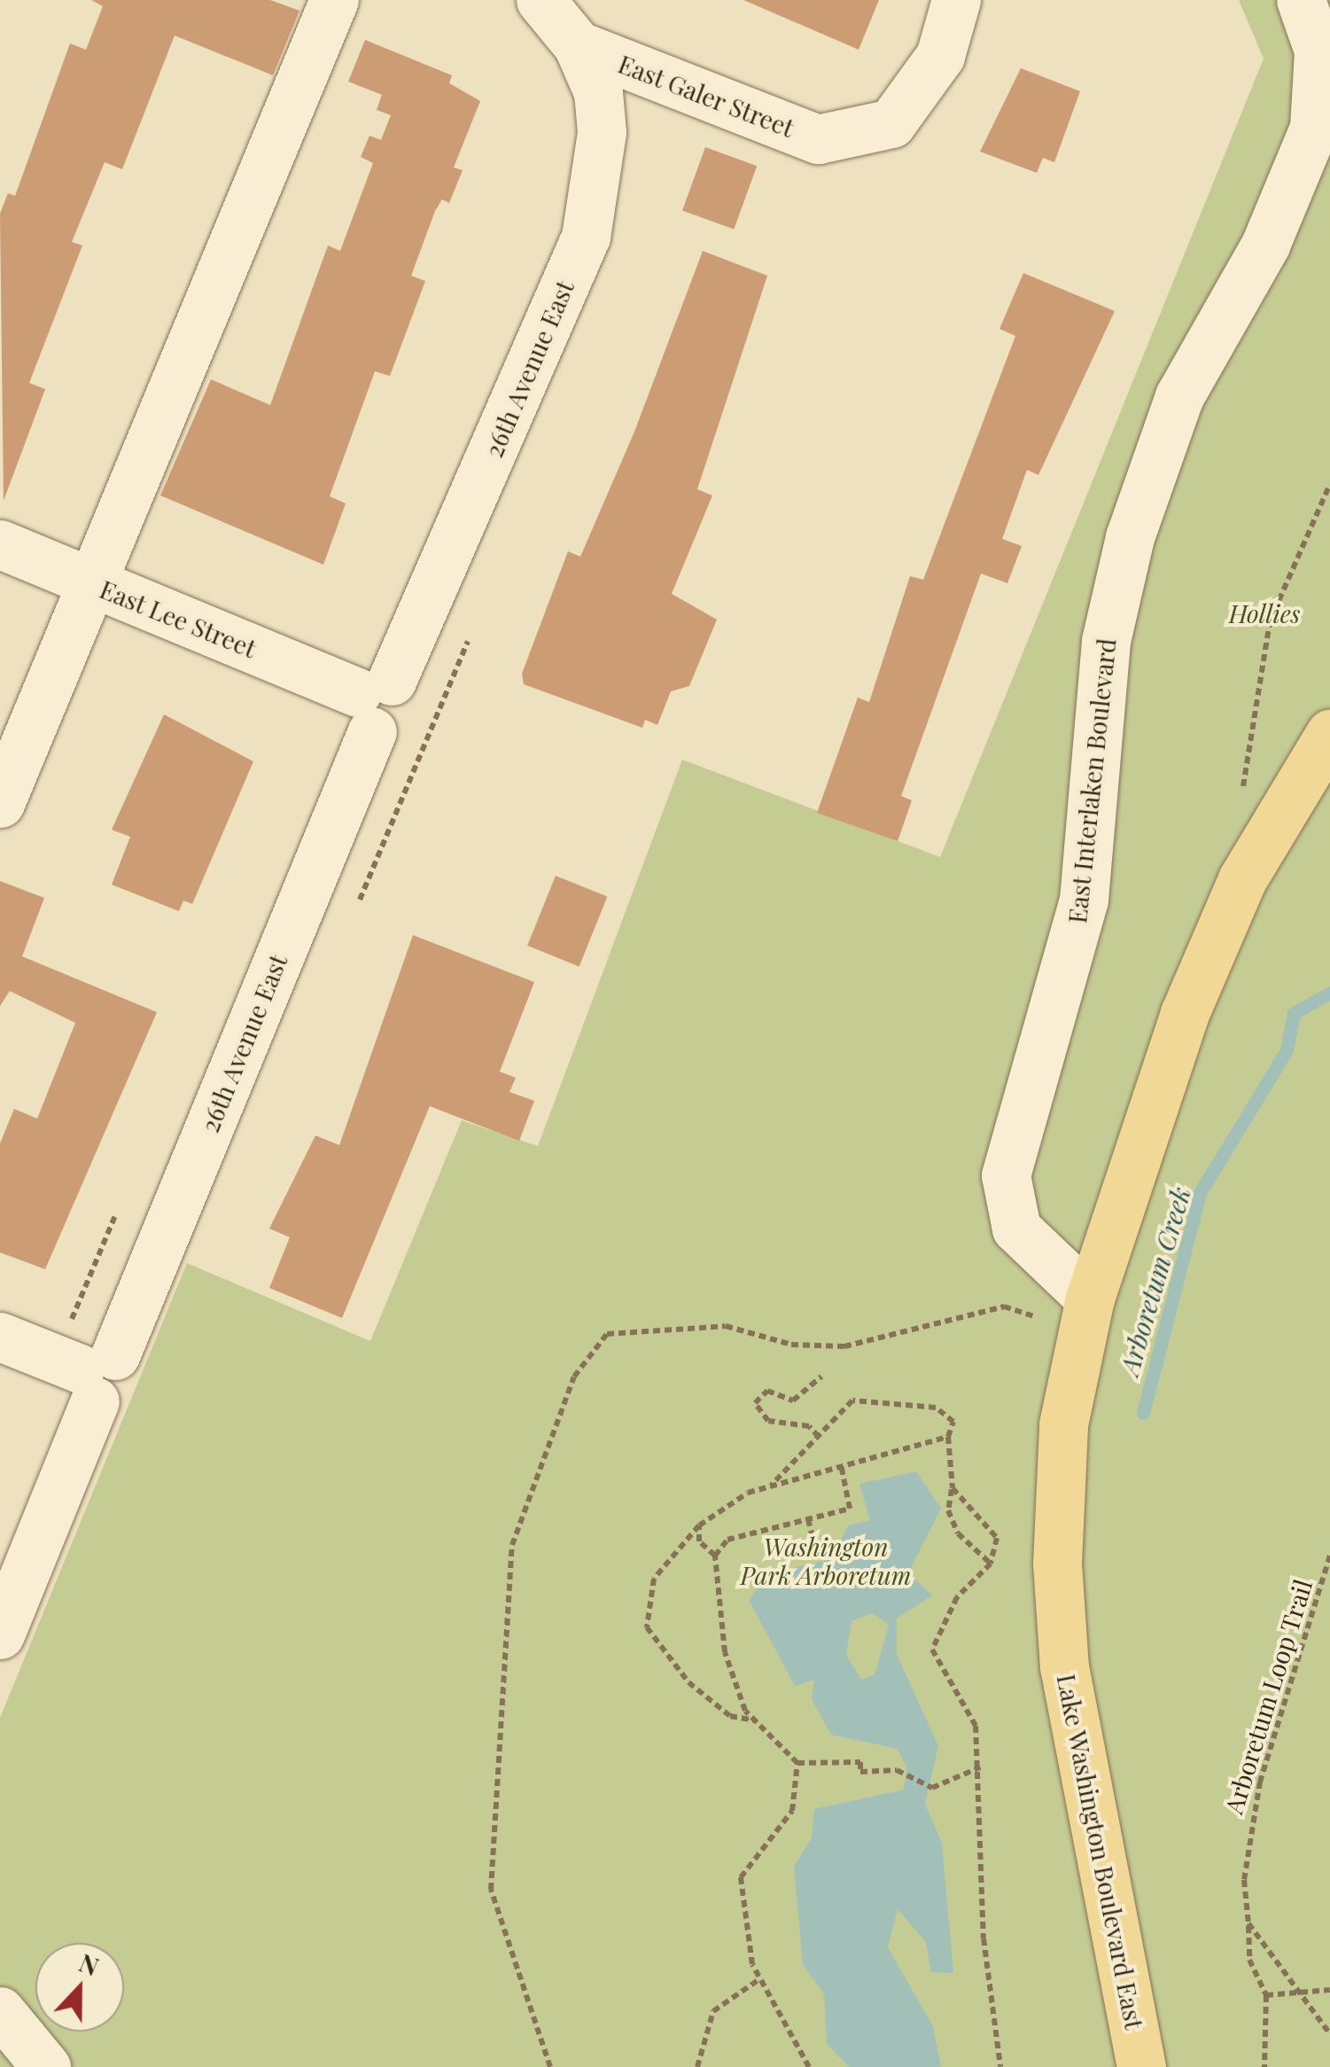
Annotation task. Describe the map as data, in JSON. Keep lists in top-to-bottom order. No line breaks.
{"streets":{"main road":["Lake Washington Boulevard East"],"street":["East Galer Street","26th Avenue East","East Lee Street","East Interlaken Boulevard"],"path":["Arboretum Loop Trail"]},"crossings":[["East Galer Street","26th Avenue East"],["26th Avenue East","East Lee Street"],["East Interlaken Boulevard","Lake Washington Boulevard East"]],"water":["Arboretum Creek"],"parks":["Hollies","Washington Park Arboretum"],"north":"top"}
